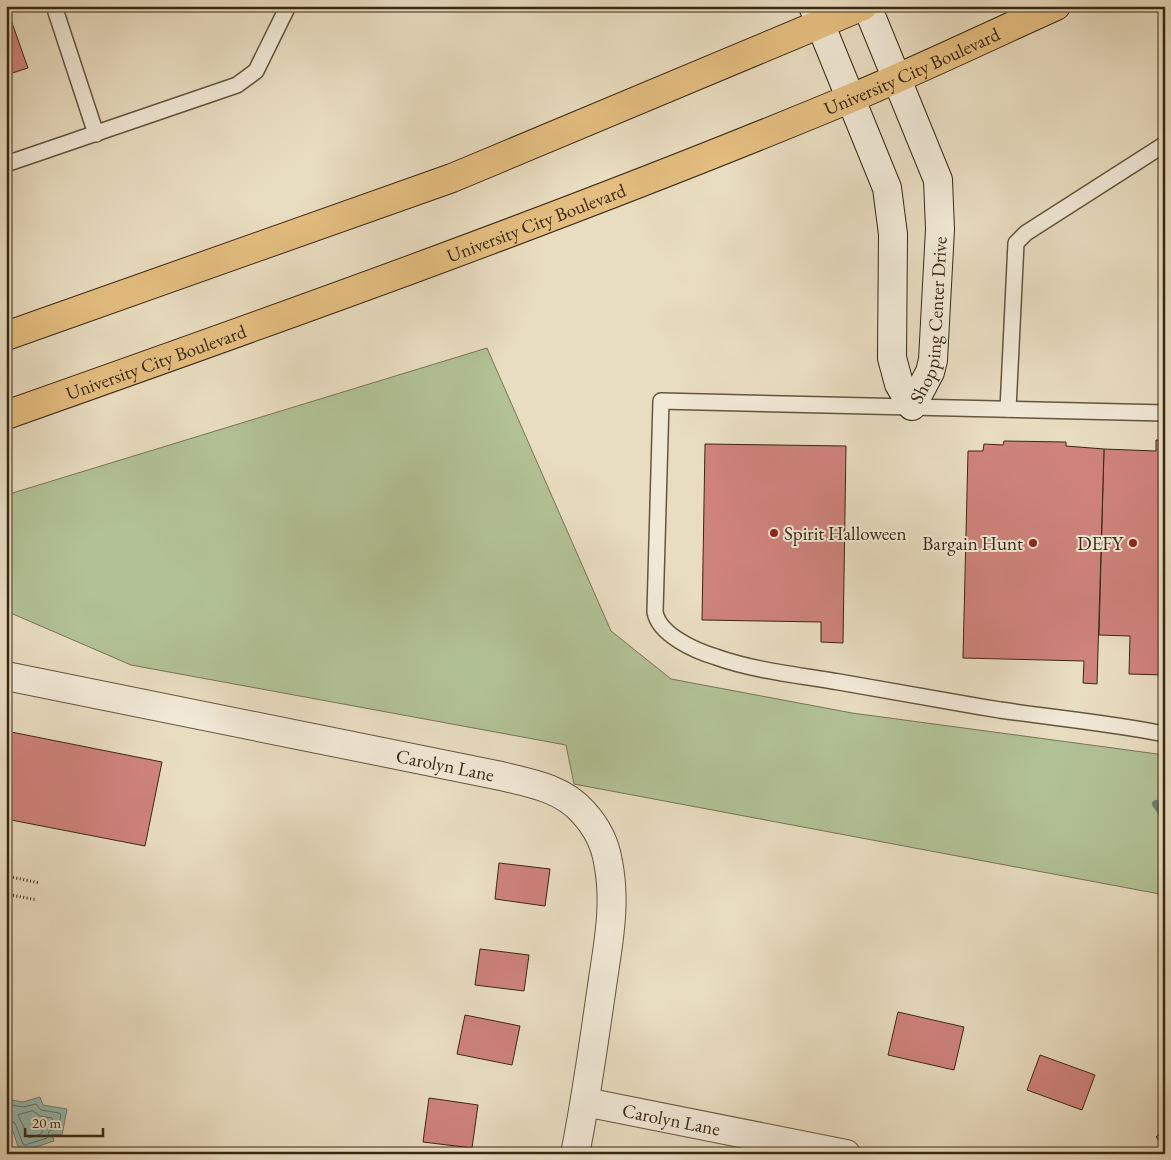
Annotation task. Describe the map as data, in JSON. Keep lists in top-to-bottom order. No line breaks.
{"streets":{"main road":["University City Boulevard"],"street":["Shopping Center Drive","Carolyn Lane"]},"crossings":[["University City Boulevard","Shopping Center Drive"]],"places":["Spirit Halloween","Bargain Hunt","DEFY"],"scale_bar":"20 m"}
